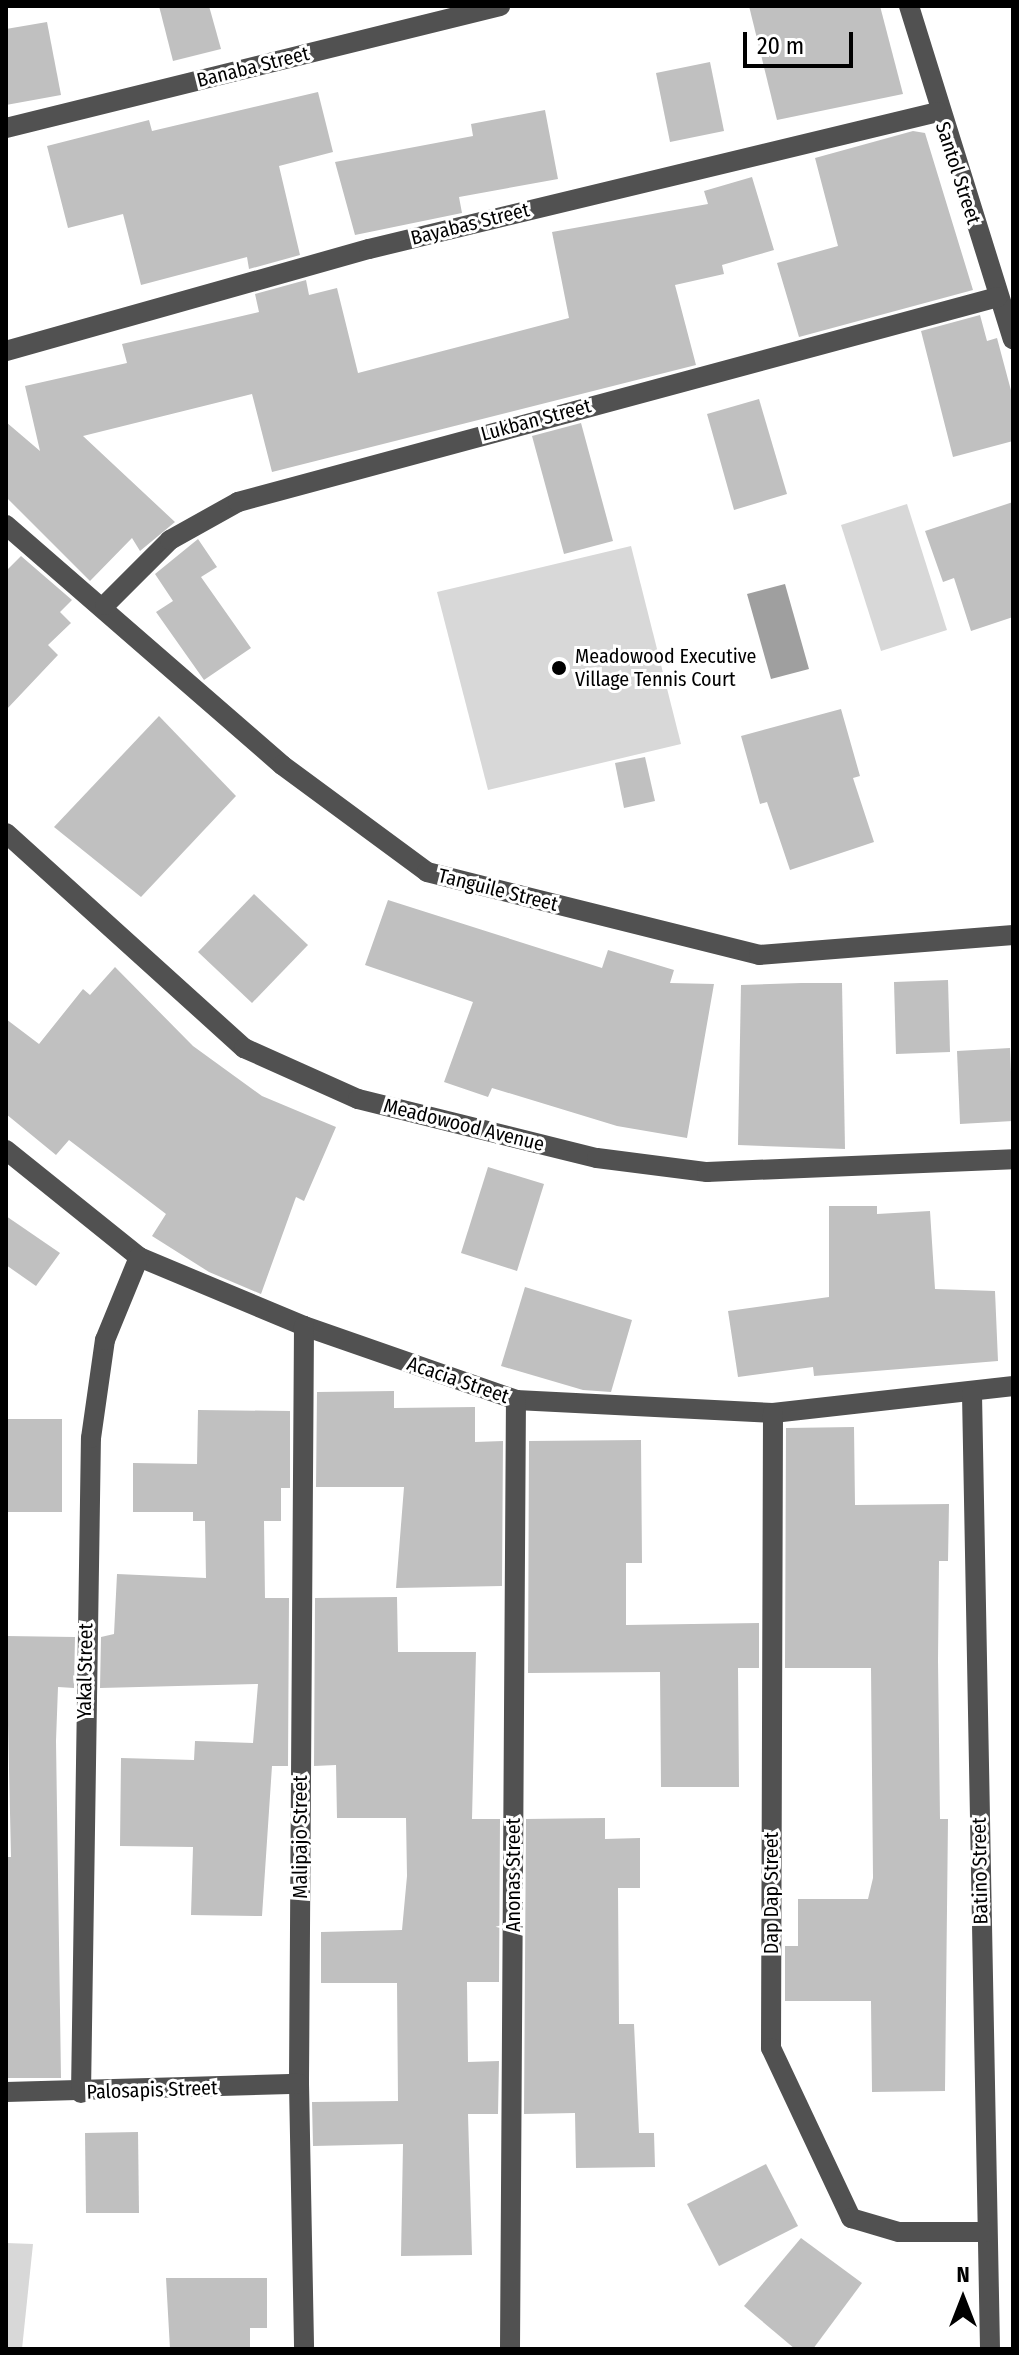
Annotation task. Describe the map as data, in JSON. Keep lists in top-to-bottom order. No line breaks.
{"streets":{"street":["Banaba Street","Santol Street","Bayabas Street","Lukban Street","Tanguile Street","Meadowood Avenue","Acacia Street","Yakal Street","Malipajo Street","Batino Street","Anonas Street","Dap Dap Street","Palosapis Street"]},"crossings":[["Santol Street","Bayabas Street"],["Santol Street","Lukban Street"],["Lukban Street","Tanguile Street"],["Acacia Street","Yakal Street"],["Acacia Street","Malipajo Street"],["Acacia Street","Batino Street"],["Acacia Street","Anonas Street"],["Acacia Street","Dap Dap Street"],["Yakal Street","Palosapis Street"],["Malipajo Street","Palosapis Street"],["Batino Street","Dap Dap Street"]],"places":["Meadowood Executive Village Tennis Court"],"scale_bar":"20 m","north":"top"}
